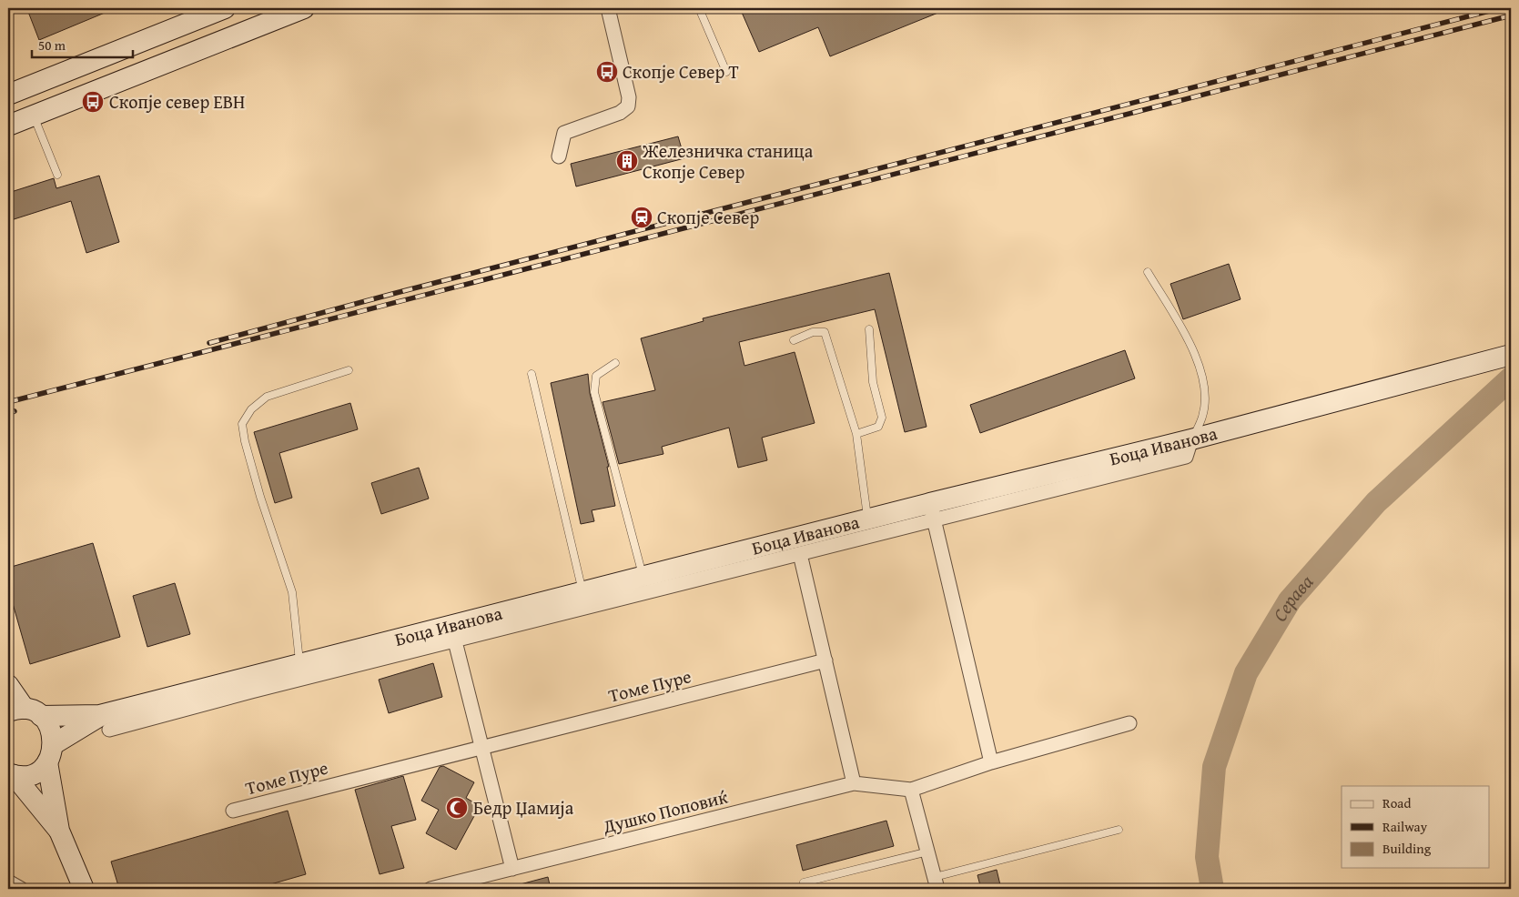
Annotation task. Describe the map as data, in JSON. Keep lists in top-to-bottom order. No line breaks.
{"streets":{"street":["Боца Иванова","Томе Пуре","Душко Поповиќ"]},"water":["Серава"],"places":{"bus stop":["Скопје Север Т","Скопје север ЕВН"],"building":["Железничка станица Скопје Север"],"station":["Скопје Север"],"mosque":["Бедр Џамија"]},"legend":["Road","Railway","Building"],"scale_bar":"50 m"}
